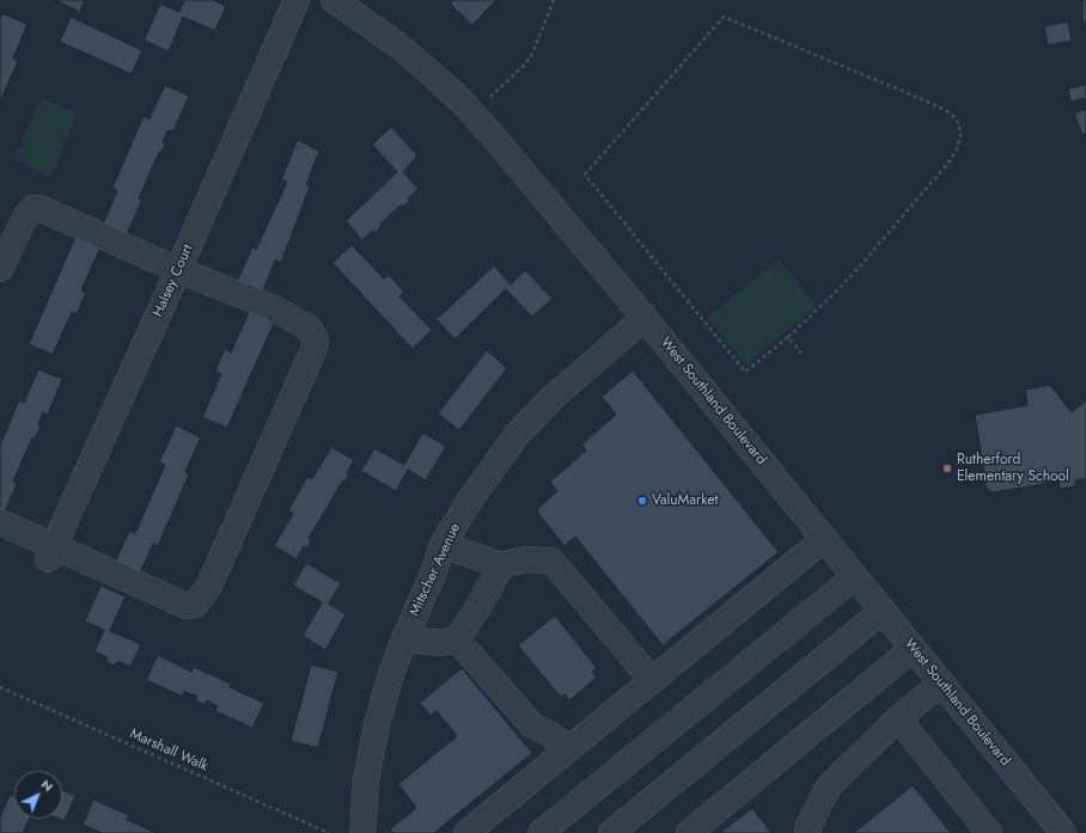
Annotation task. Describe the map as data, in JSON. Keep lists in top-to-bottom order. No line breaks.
{"streets":{"street":["Halsey Court","West Southland Boulevard","Mitscher Avenue"],"path":["Marshall Walk"]},"crossings":[["West Southland Boulevard","Mitscher Avenue"]],"places":["Rutherford Elementary School","ValuMarket"],"north":"top right"}
